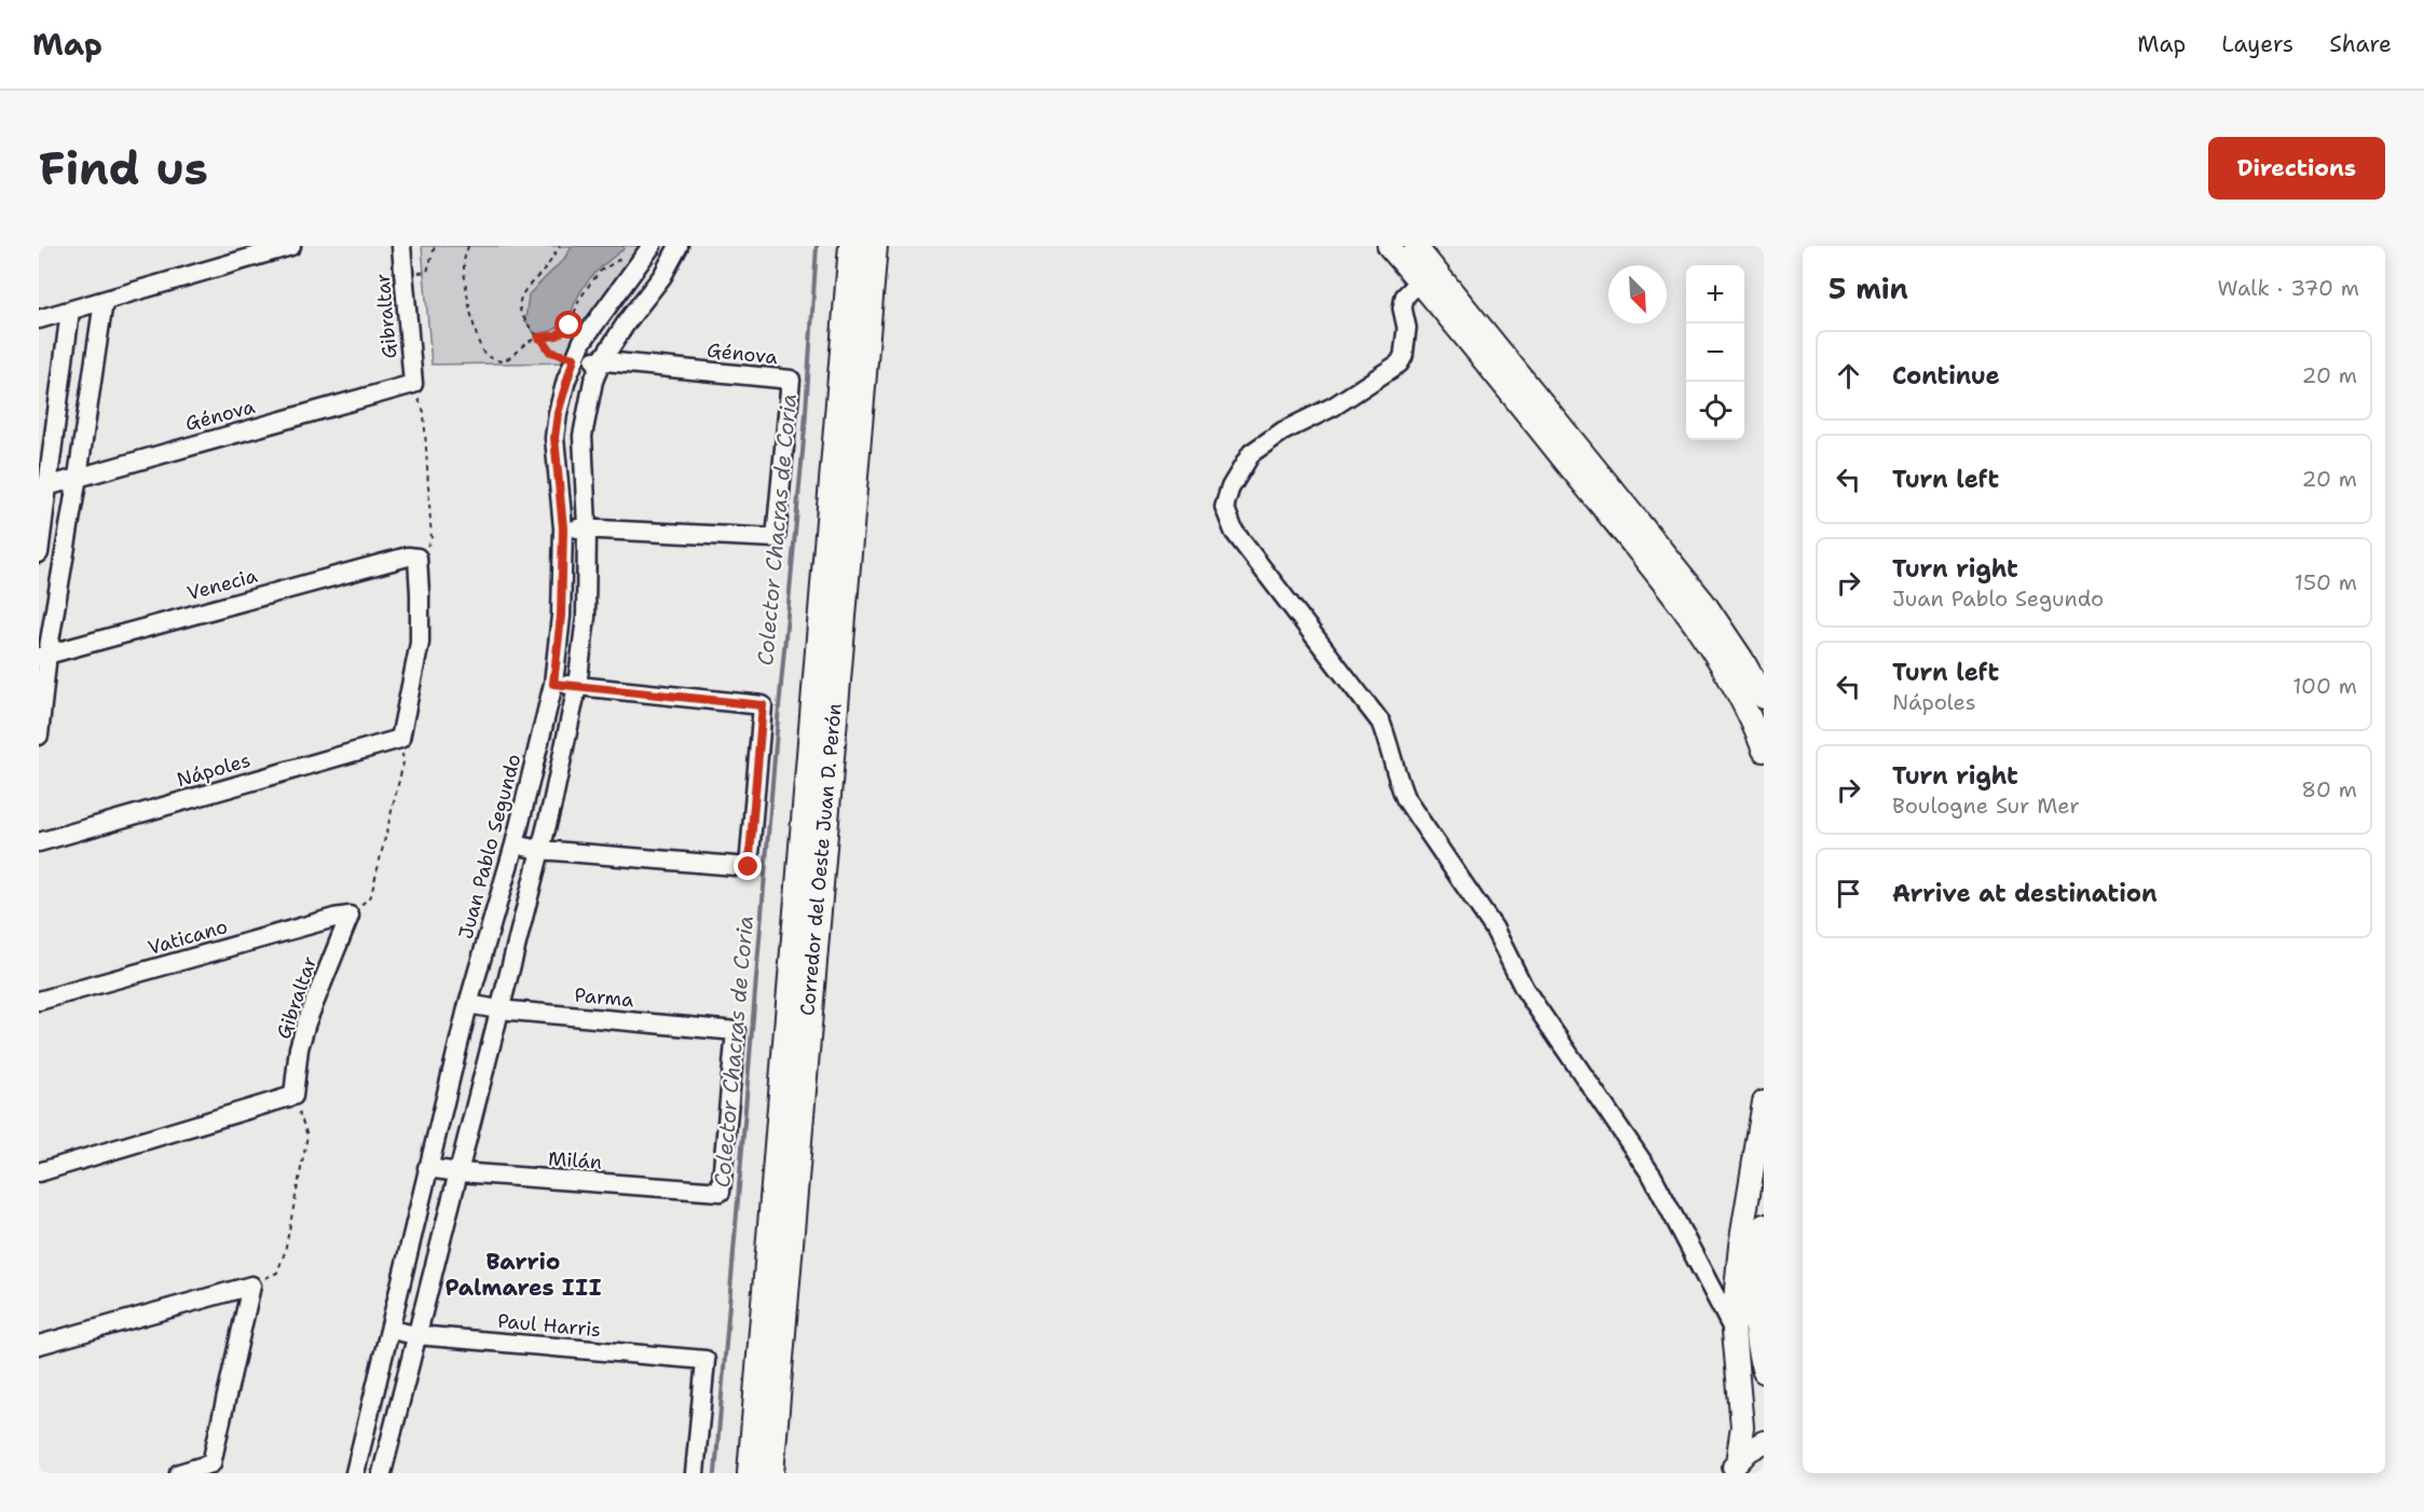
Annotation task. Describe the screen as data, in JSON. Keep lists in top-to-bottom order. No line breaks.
{"streets":{"highway":["Corredor del Oeste Juan D. Perón"],"street":["Gibraltar","Génova","Venecia","Nápoles","Juan Pablo Segundo","Vaticano","Parma","Milán","Paul Harris"]},"crossings":[["Gibraltar","Génova"],["Gibraltar","Vaticano"],["Génova","Juan Pablo Segundo"],["Juan Pablo Segundo","Parma"],["Juan Pablo Segundo","Milán"],["Juan Pablo Segundo","Paul Harris"],["Parma","Milán"]],"districts":["Barrio Palmares III"],"water":["Colector Chacras de Coria"],"north":"bottom right","page":{"header":"Map","nav":["Map","Layers","Share"],"buttons":"Directions","title":"Find us","heading":["5 min","Walk · 370 m"],"map_buttons":["+","−"],"list":[["Continue","20 m"],["Turn left","20 m"],["Turn right","Juan Pablo Segundo","150 m"],["Turn left","Nápoles","100 m"],["Turn right","Boulogne Sur Mer","80 m"],"Arrive at destination"]}}
